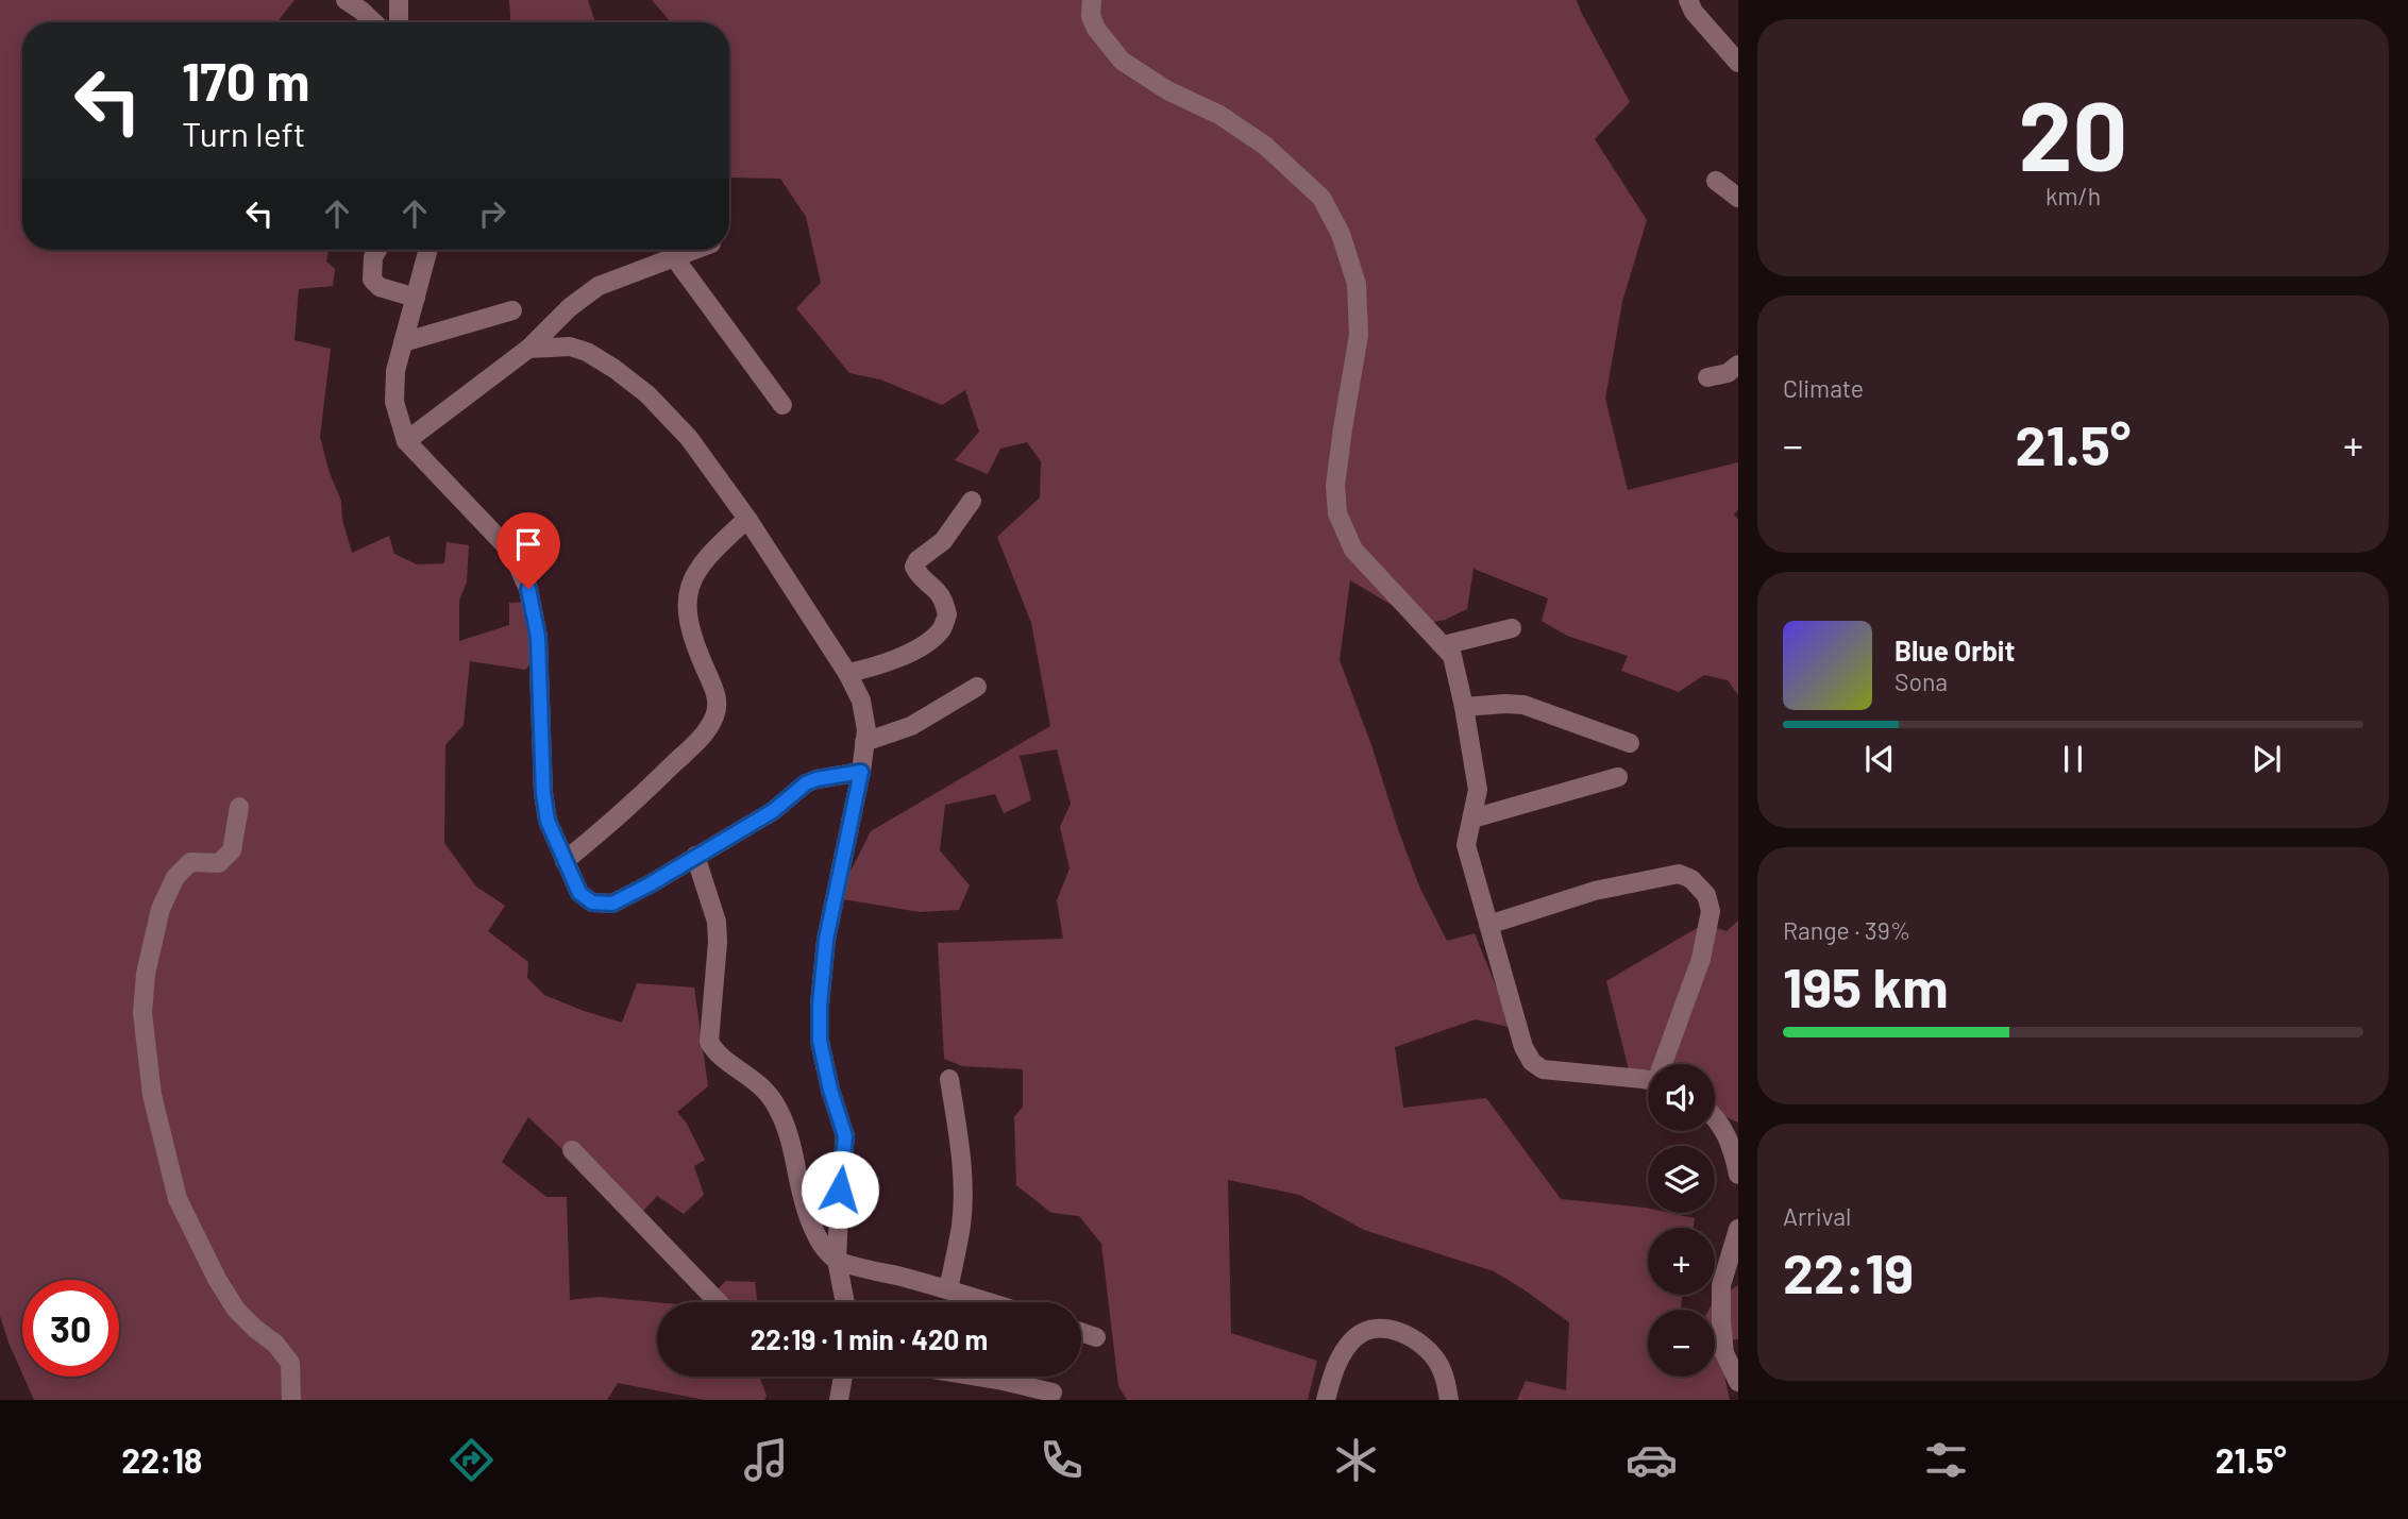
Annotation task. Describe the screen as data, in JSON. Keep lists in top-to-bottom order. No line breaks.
{"page":{"tile":[["20","km/h"],"Climate",["Range · 39%","195 km"],["Arrival","22:19"]],"turn":["170 m","Turn left"],"heat":["−","21.5°","+"],"song":["Blue Orbit","Sona"],"map_buttons":["+","−"],"limit":"30","trip":"22:19 · 1 min · 420 m","tabs":["22:18","21.5°"]}}
